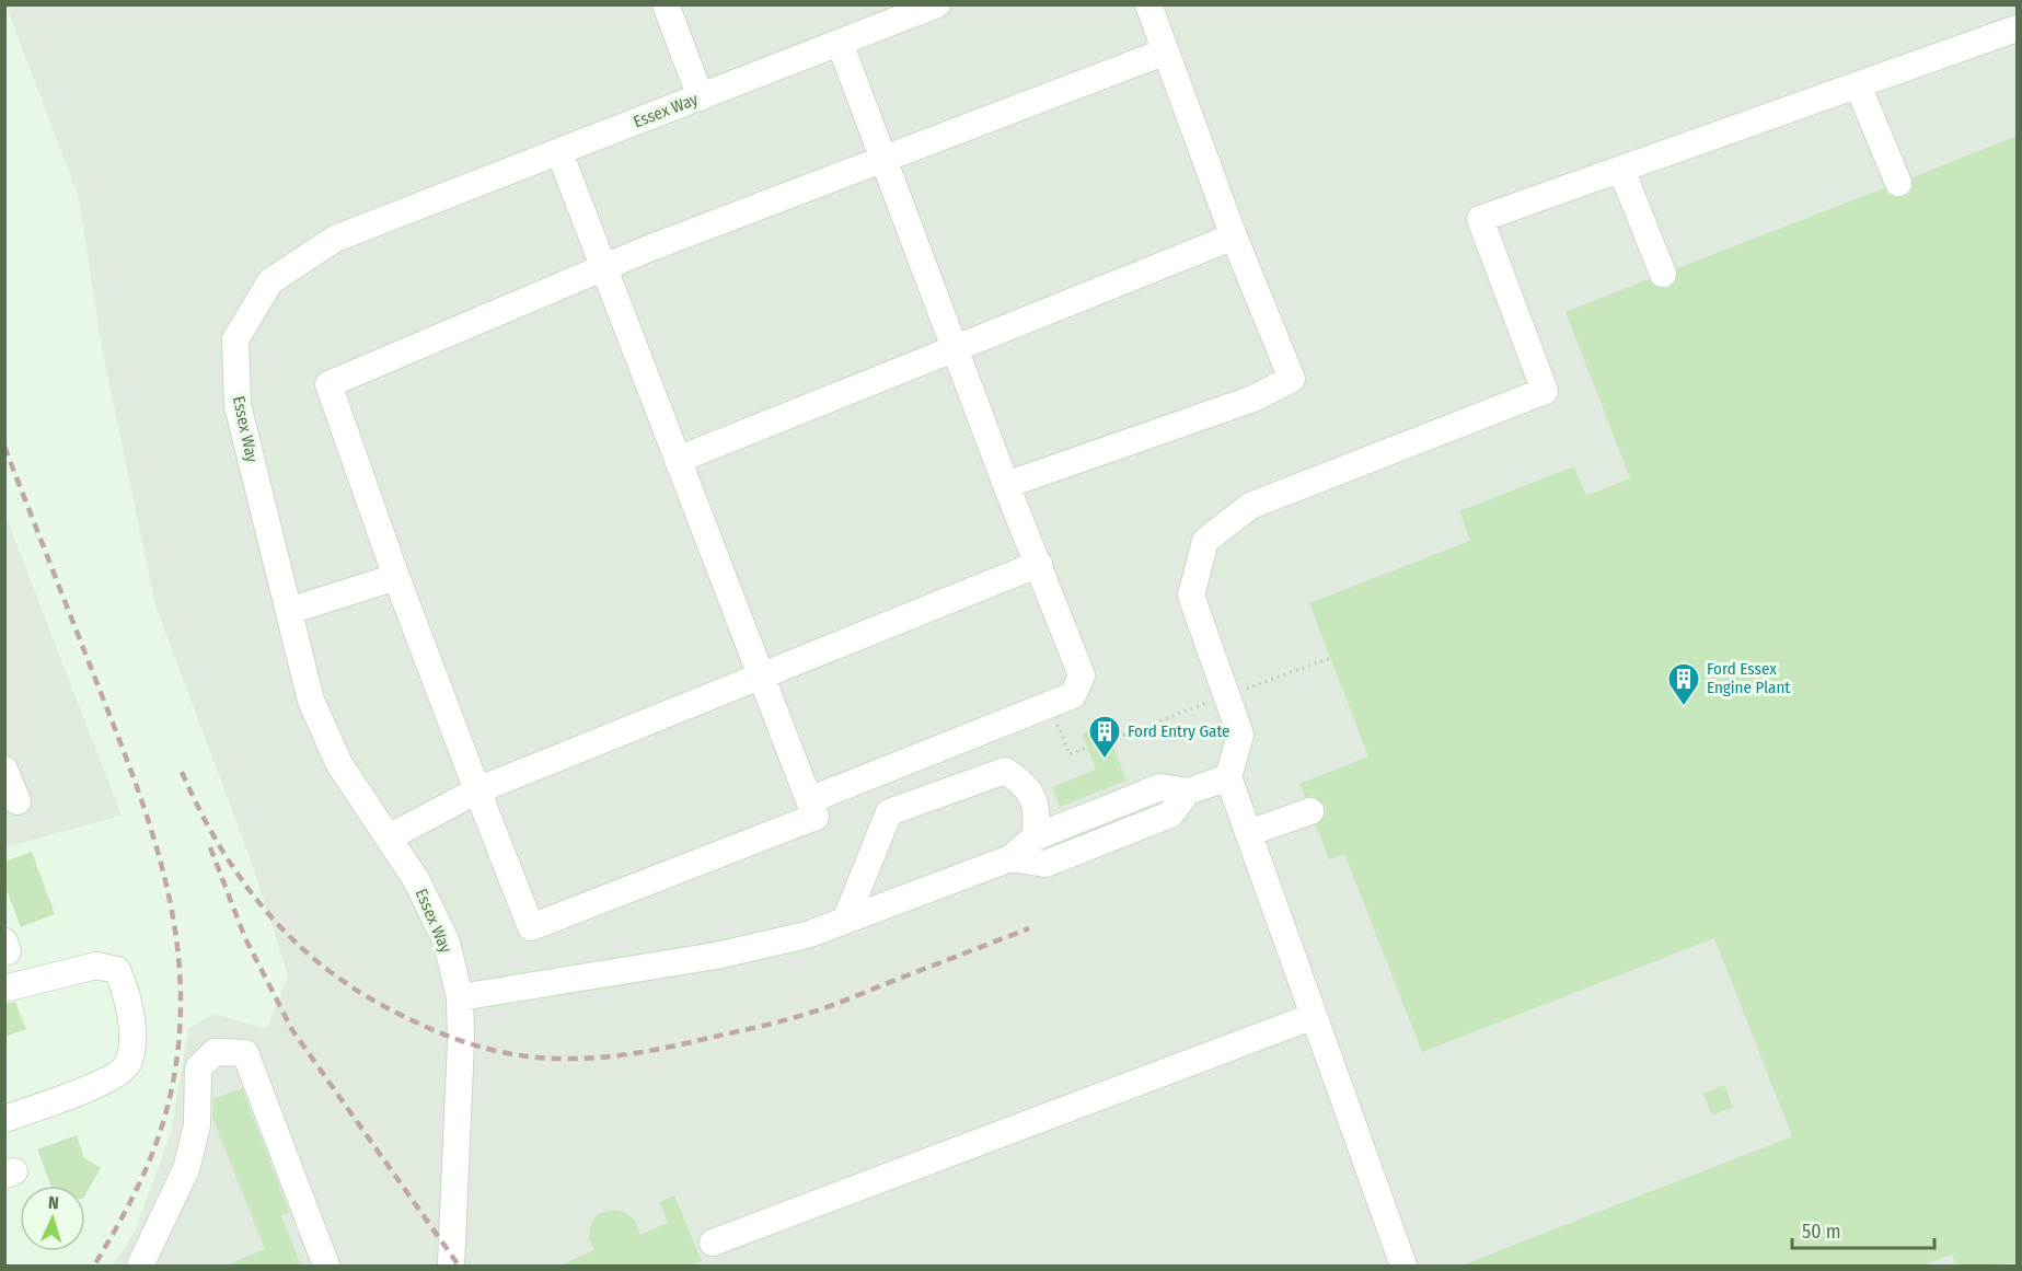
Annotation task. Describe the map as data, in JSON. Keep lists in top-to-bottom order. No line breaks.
{"streets":{"street":["Essex Way"]},"places":{"building":["Ford Essex Engine Plant","Ford Entry Gate"]},"scale_bar":"50 m","north":"top"}
